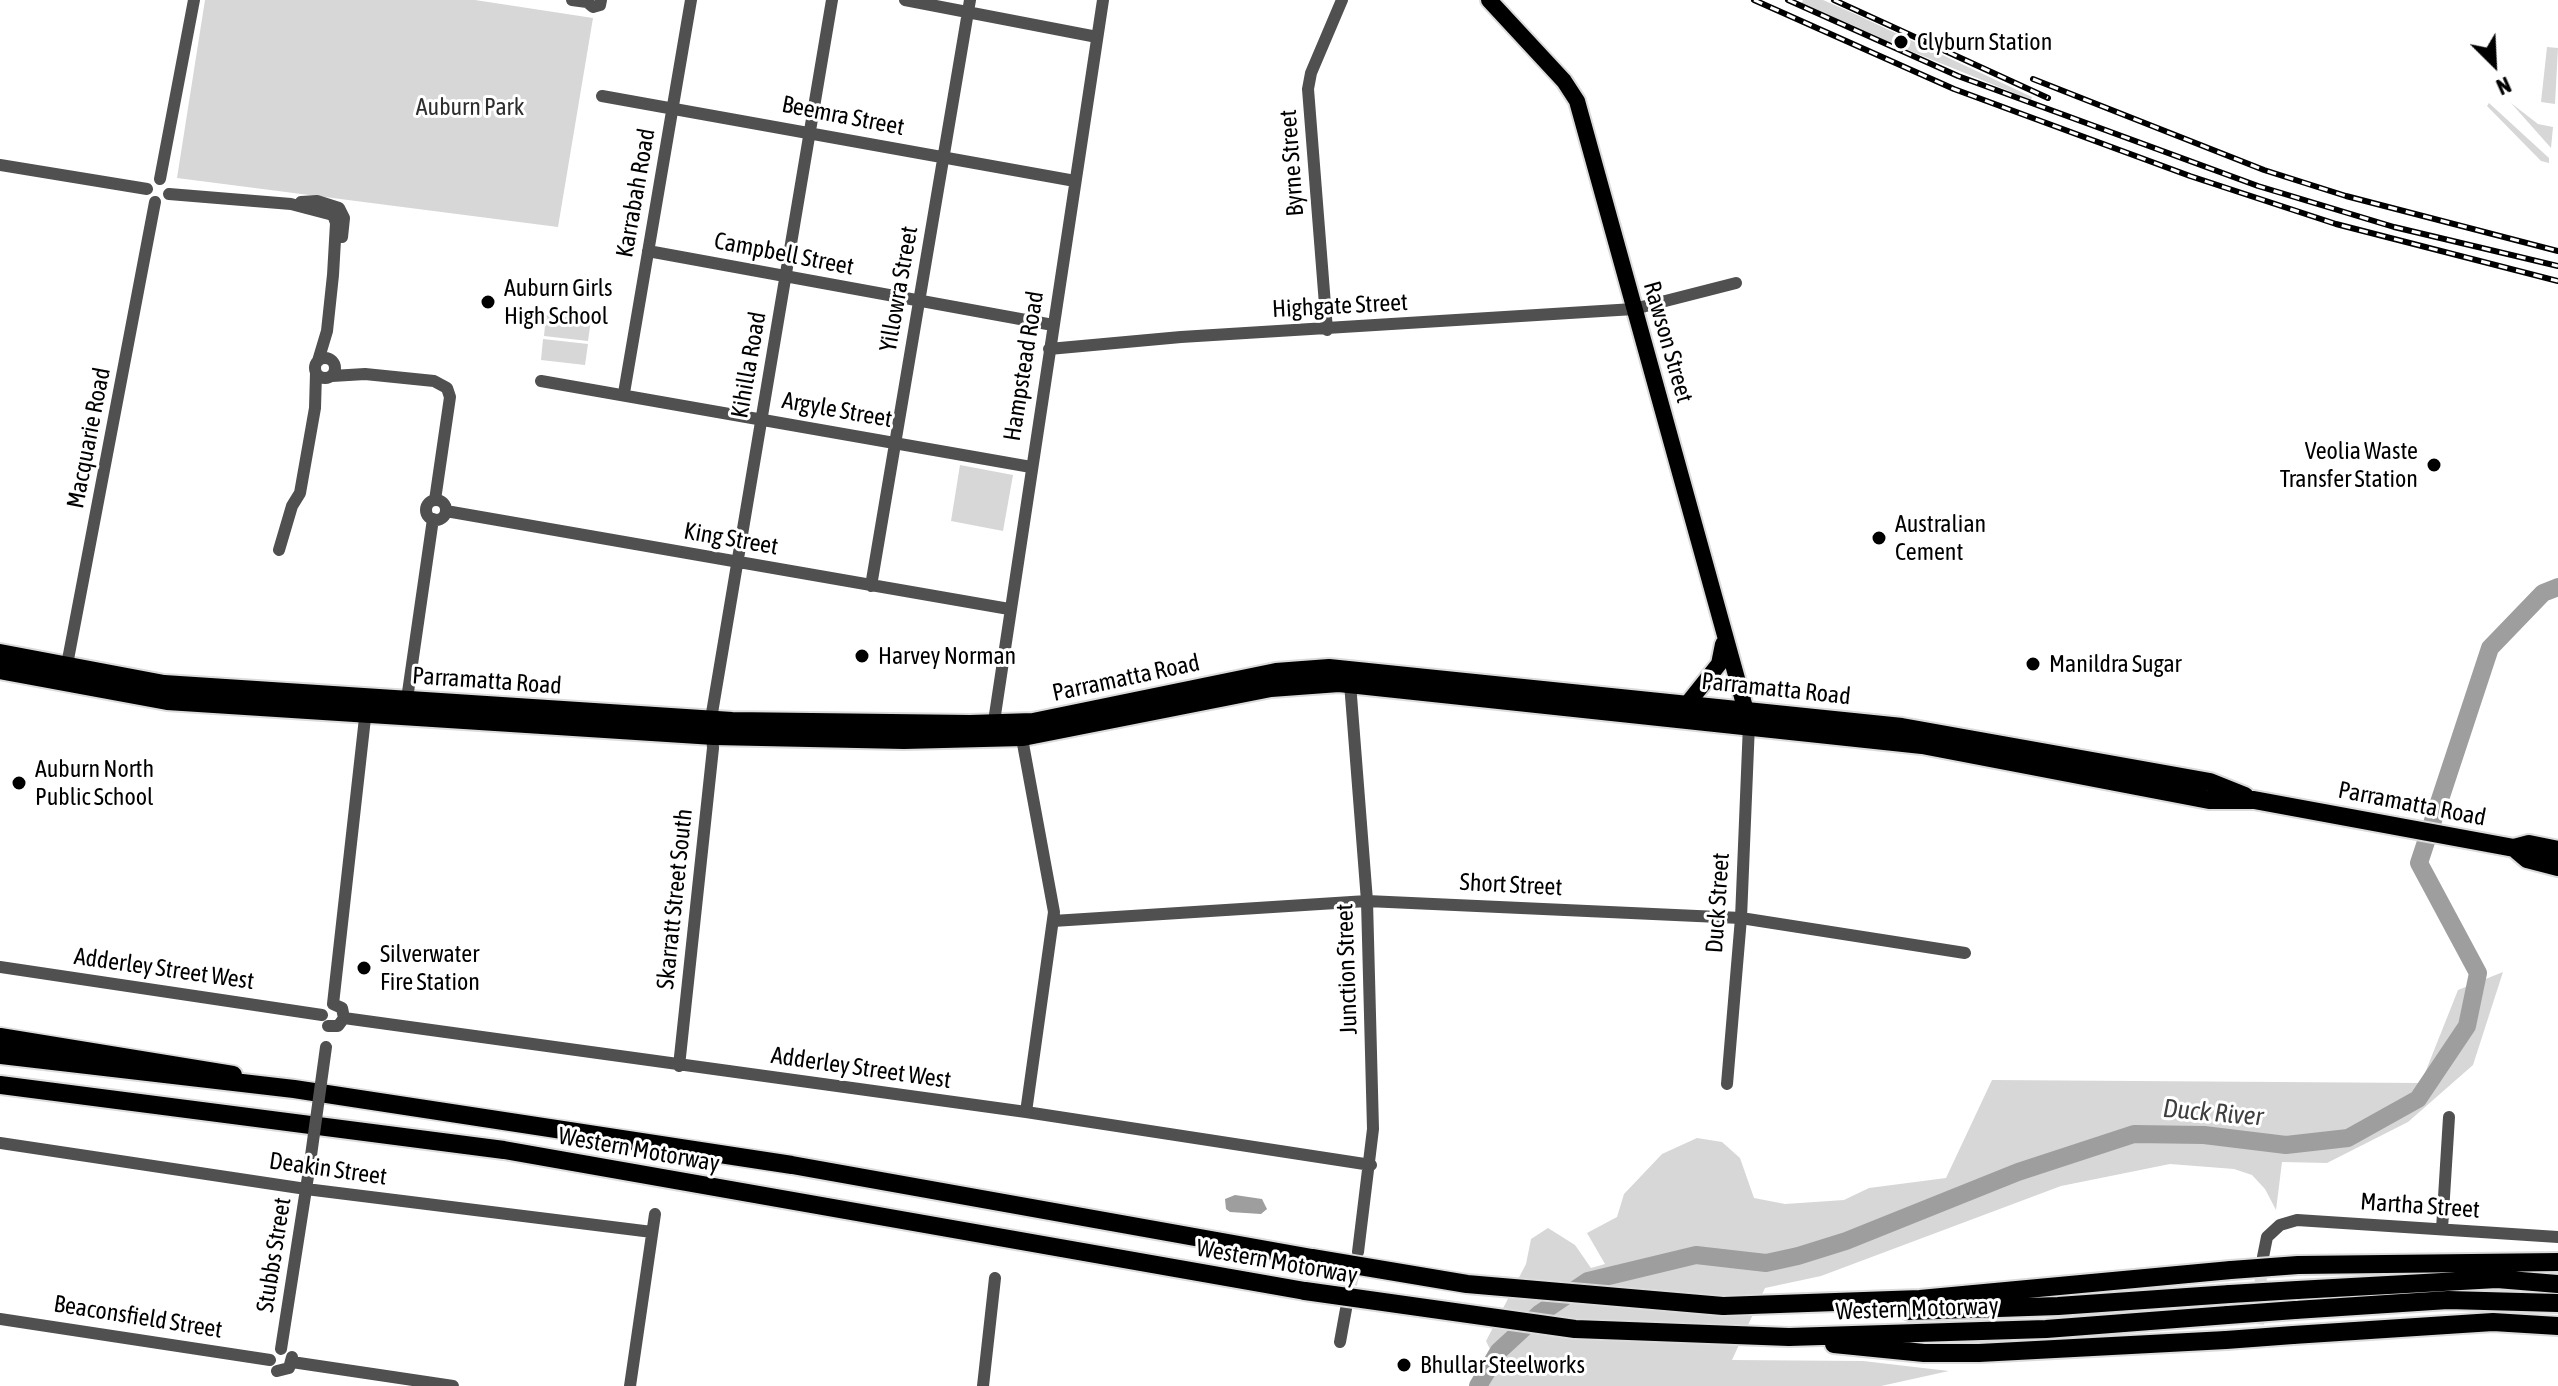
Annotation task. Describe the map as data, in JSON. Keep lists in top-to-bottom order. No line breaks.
{"streets":{"highway":["Parramatta Road","Western Motorway"],"main road":["Rawson Street"],"street":["Beemra Street","Byrne Street","Karrabah Road","Campbell Street","Yillowra Street","Highgate Street","Kihilla Road","Hampstead Road","Argyle Street","Macquarie Road","King Street","Short Street","Skarratt Street South","Duck Street","Adderley Street West","Junction Street","Deakin Street","Martha Street","Stubbs Street","Beaconsfield Street"]},"crossings":[["Beemra Street","Karrabah Road"],["Beemra Street","Yillowra Street"],["Beemra Street","Kihilla Road"],["Beemra Street","Hampstead Road"],["Byrne Street","Highgate Street"],["Karrabah Road","Campbell Street"],["Karrabah Road","Argyle Street"],["Campbell Street","Yillowra Street"],["Campbell Street","Kihilla Road"],["Campbell Street","Hampstead Road"],["Yillowra Street","Argyle Street"],["Yillowra Street","King Street"],["Highgate Street","Rawson Street"],["Highgate Street","Hampstead Road"],["Rawson Street","Parramatta Road"],["Rawson Street","Duck Street"],["Kihilla Road","Argyle Street"],["Kihilla Road","King Street"],["Kihilla Road","Parramatta Road"],["Kihilla Road","Skarratt Street South"],["Hampstead Road","Argyle Street"],["Hampstead Road","King Street"],["Hampstead Road","Parramatta Road"],["Macquarie Road","Parramatta Road"],["Parramatta Road","Skarratt Street South"],["Parramatta Road","Duck Street"],["Parramatta Road","Junction Street"],["Short Street","Duck Street"],["Short Street","Junction Street"],["Skarratt Street South","Adderley Street West"],["Adderley Street West","Junction Street"],["Adderley Street West","Stubbs Street"],["Deakin Street","Stubbs Street"],["Stubbs Street","Beaconsfield Street"]],"water":["Duck River"],"parks":["Auburn Park"],"places":["Clyburn Station","Auburn Girls High School","Veolia Waste Transfer Station","Australian Cement","Harvey Norman","Manildra Sugar","Auburn North Public School","Silverwater Fire Station","Bhullar Steelworks"],"north":"bottom right"}
